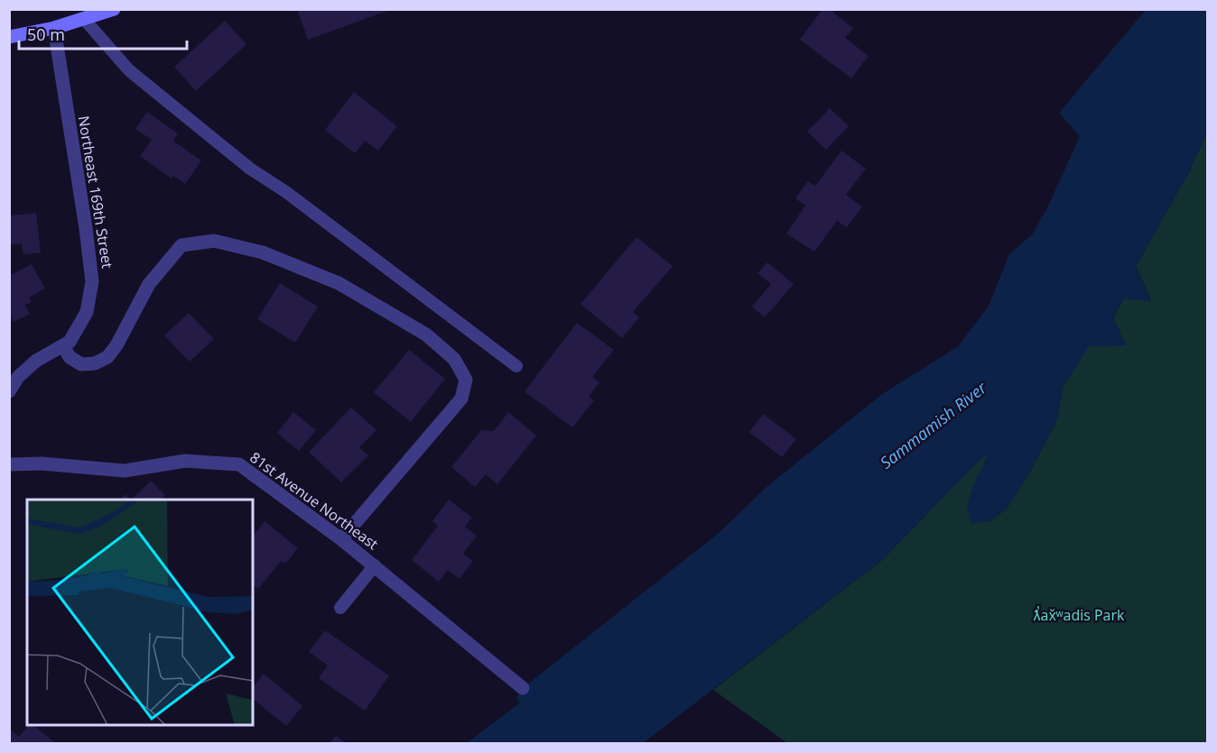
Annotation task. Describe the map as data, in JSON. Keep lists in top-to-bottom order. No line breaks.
{"streets":{"street":["Northeast 169th Street","81st Avenue Northeast"]},"water":["Sammamish River"],"parks":["ƛ̕ax̌ʷadis Park"],"scale_bar":"50 m"}
